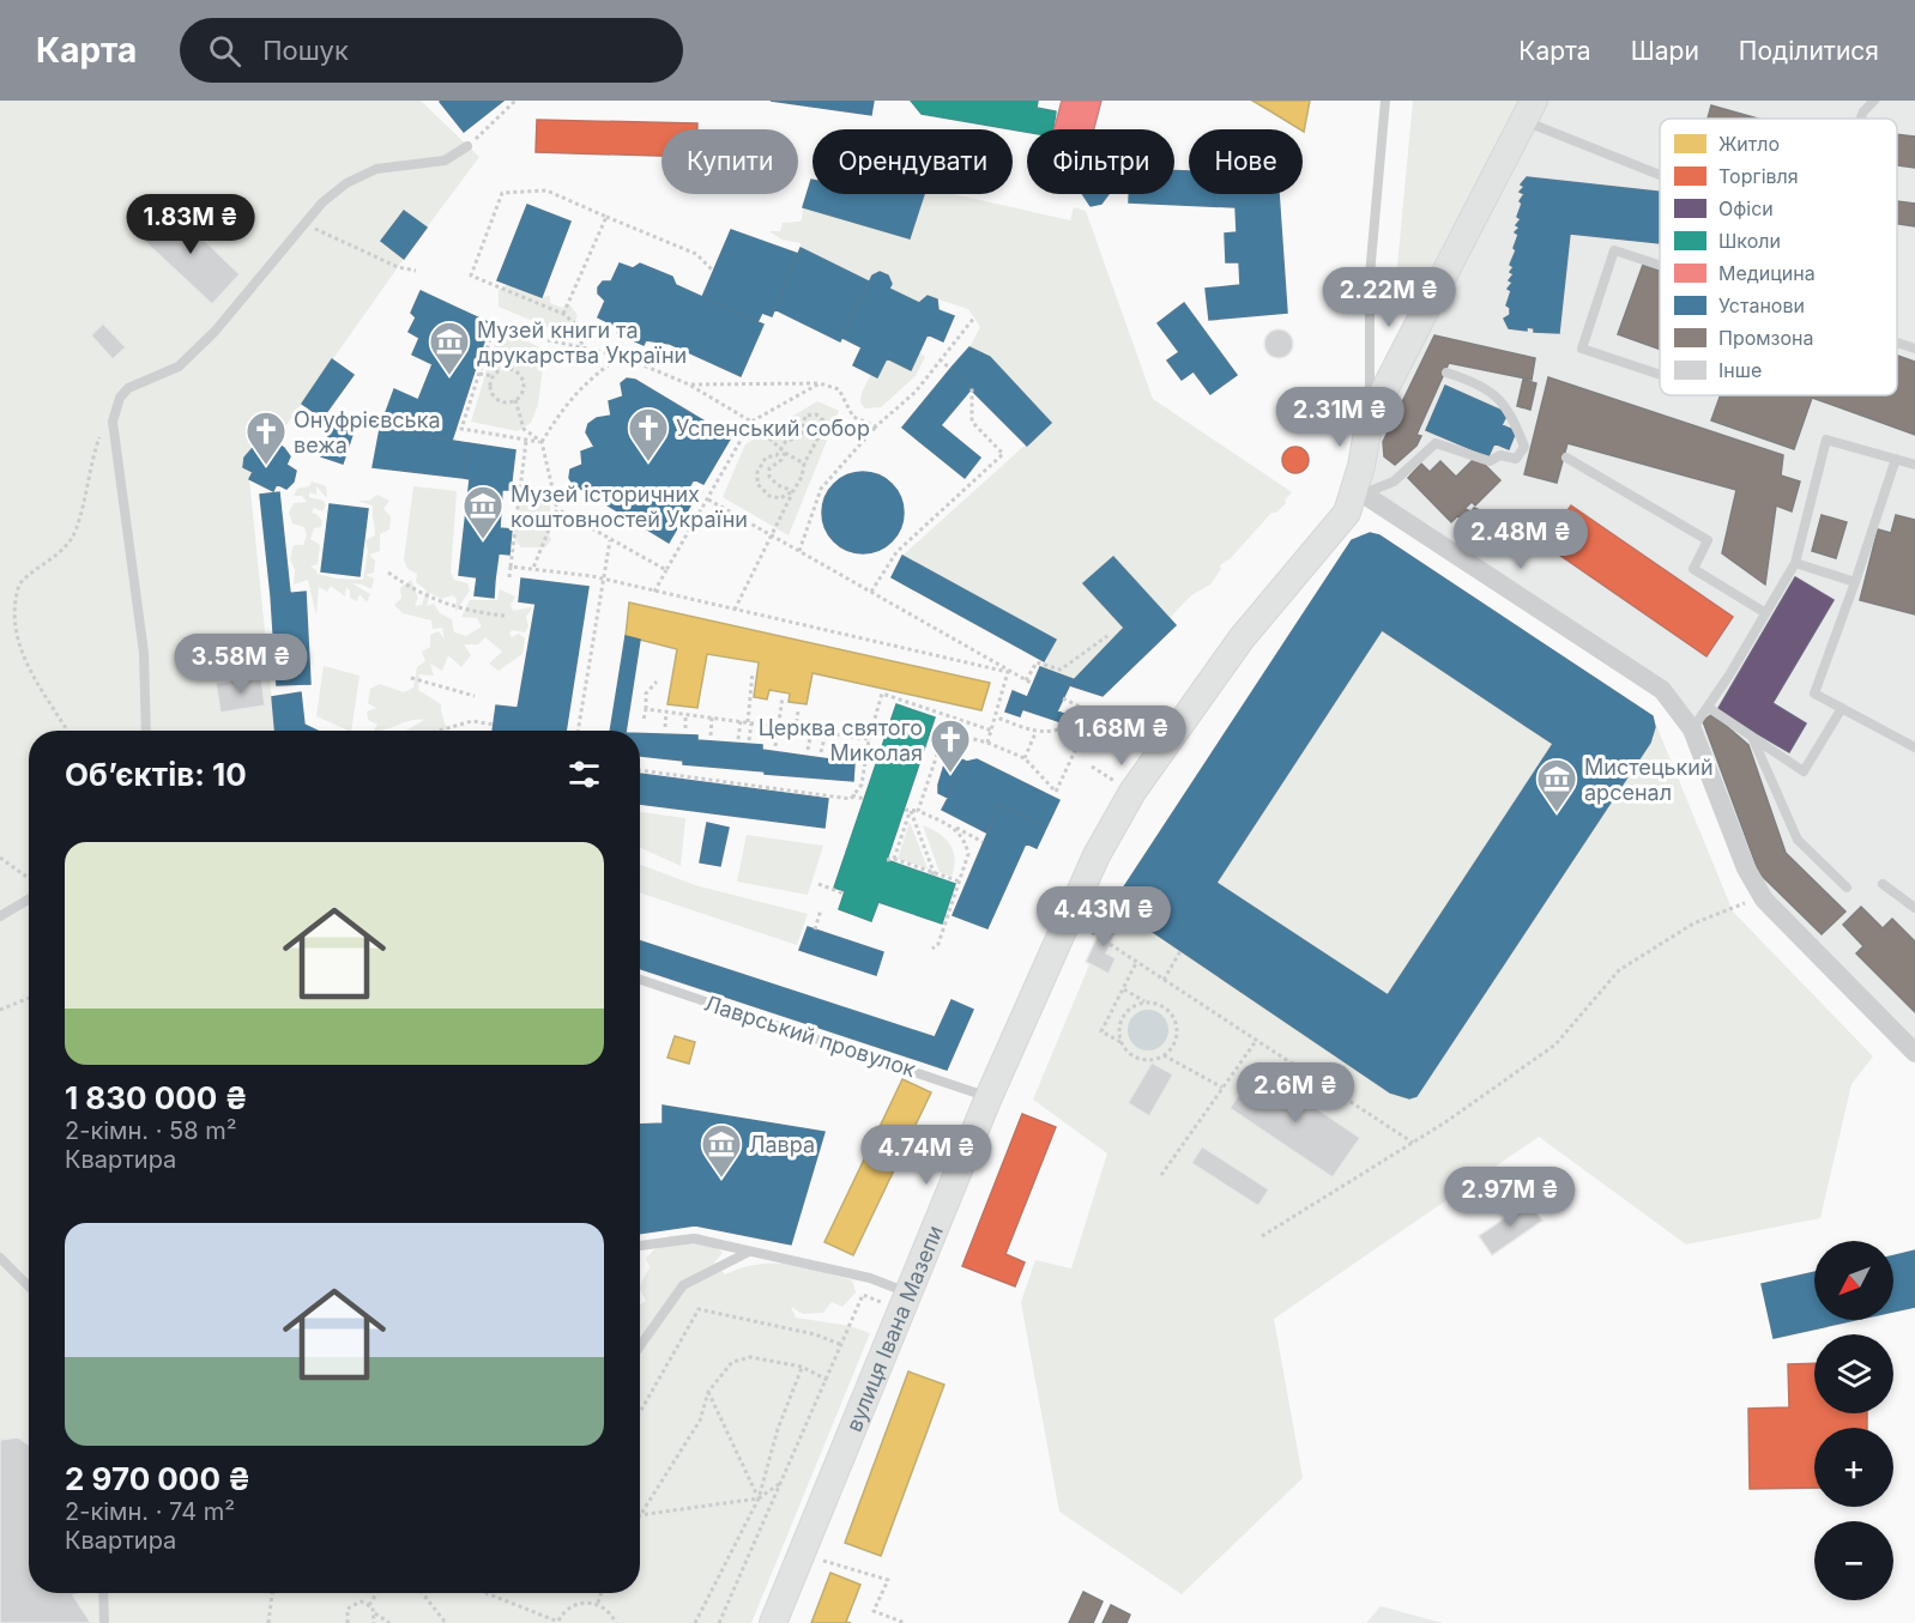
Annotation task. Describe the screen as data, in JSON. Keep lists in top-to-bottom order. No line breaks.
{"streets":{"main road":["вулиця Івана Мазепи"],"lane":["Лаврський провулок"]},"crossings":[["Лаврський провулок","вулиця Івана Мазепи"]],"places":{"museum":["Музей книги та друкарства України","Музей історичних коштовностей України","Мистецький арсенал","Лавра"],"church":["Успенський собор","Онуфрієвська вежа","Церква святого Миколая"]},"legend":["Житло","Торгівля","Офіси","Школи","Медицина","Установи","Промзона","Інше"],"north":"bottom left","page":{"header":"Карта","search":"Пошук","nav":["Карта","Шари","Поділитися"],"chip":["Купити","Орендувати","Фільтри","Нове"],"price":["1.83M ₴","2.22M ₴","2.31M ₴","2.48M ₴","3.58M ₴","1.68M ₴","4.43M ₴","2.6M ₴","4.74M ₴","2.97M ₴"],"heading":"Об’єктів: 10","list":[{"name":"1 830 000 ₴","note":"2-кімн. · 58 m² · Квартира"},{"name":"2 970 000 ₴","note":"2-кімн. · 74 m² · Квартира"}],"map_buttons":["+","−"]}}
